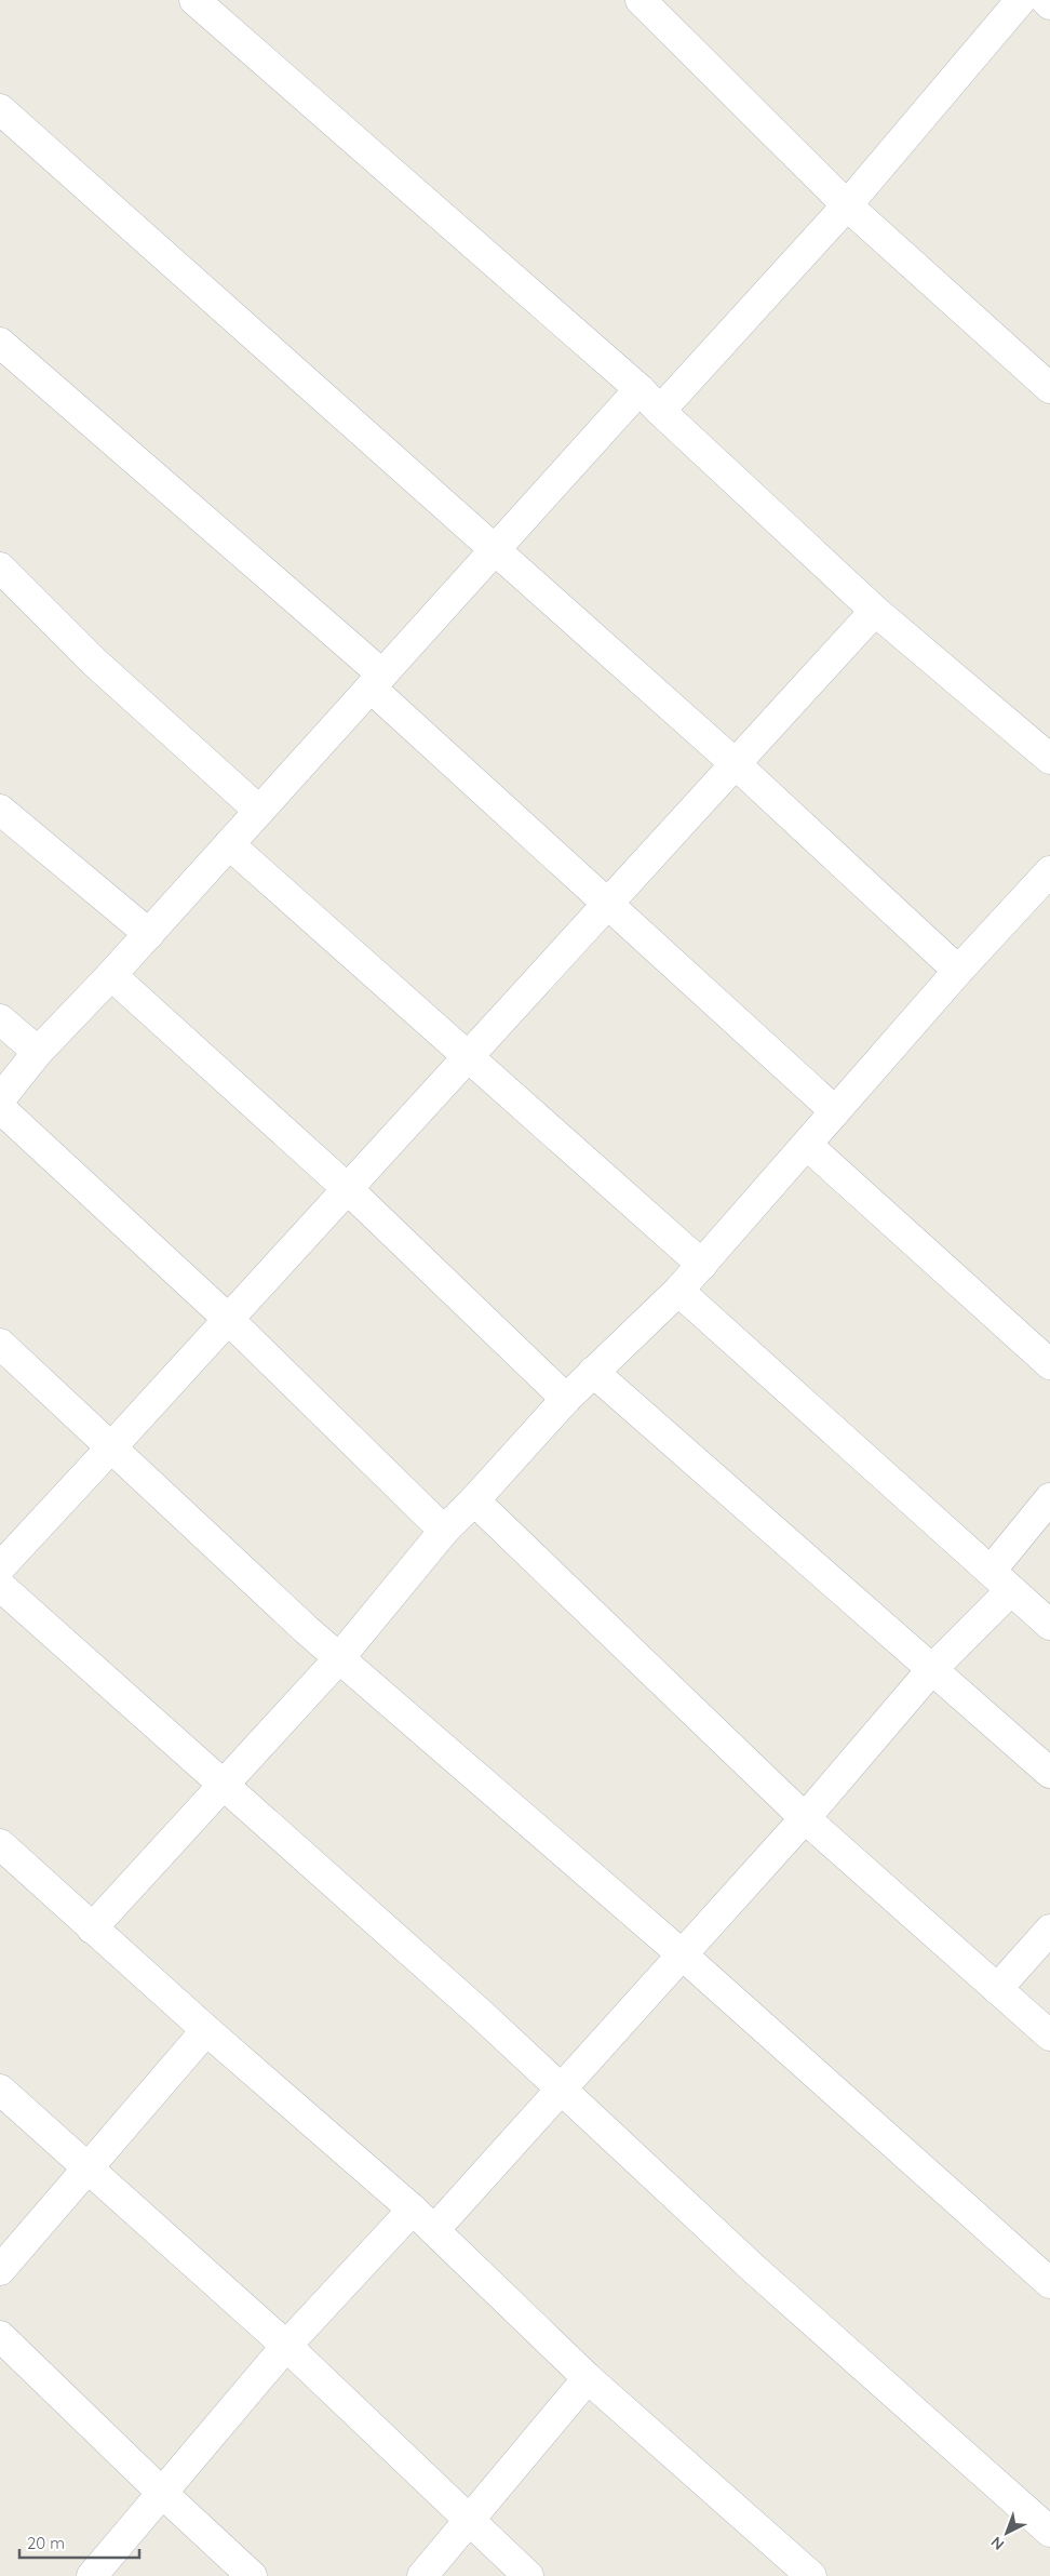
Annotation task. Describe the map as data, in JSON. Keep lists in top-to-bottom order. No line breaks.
{"scale_bar":"20 m","north":"bottom left"}
